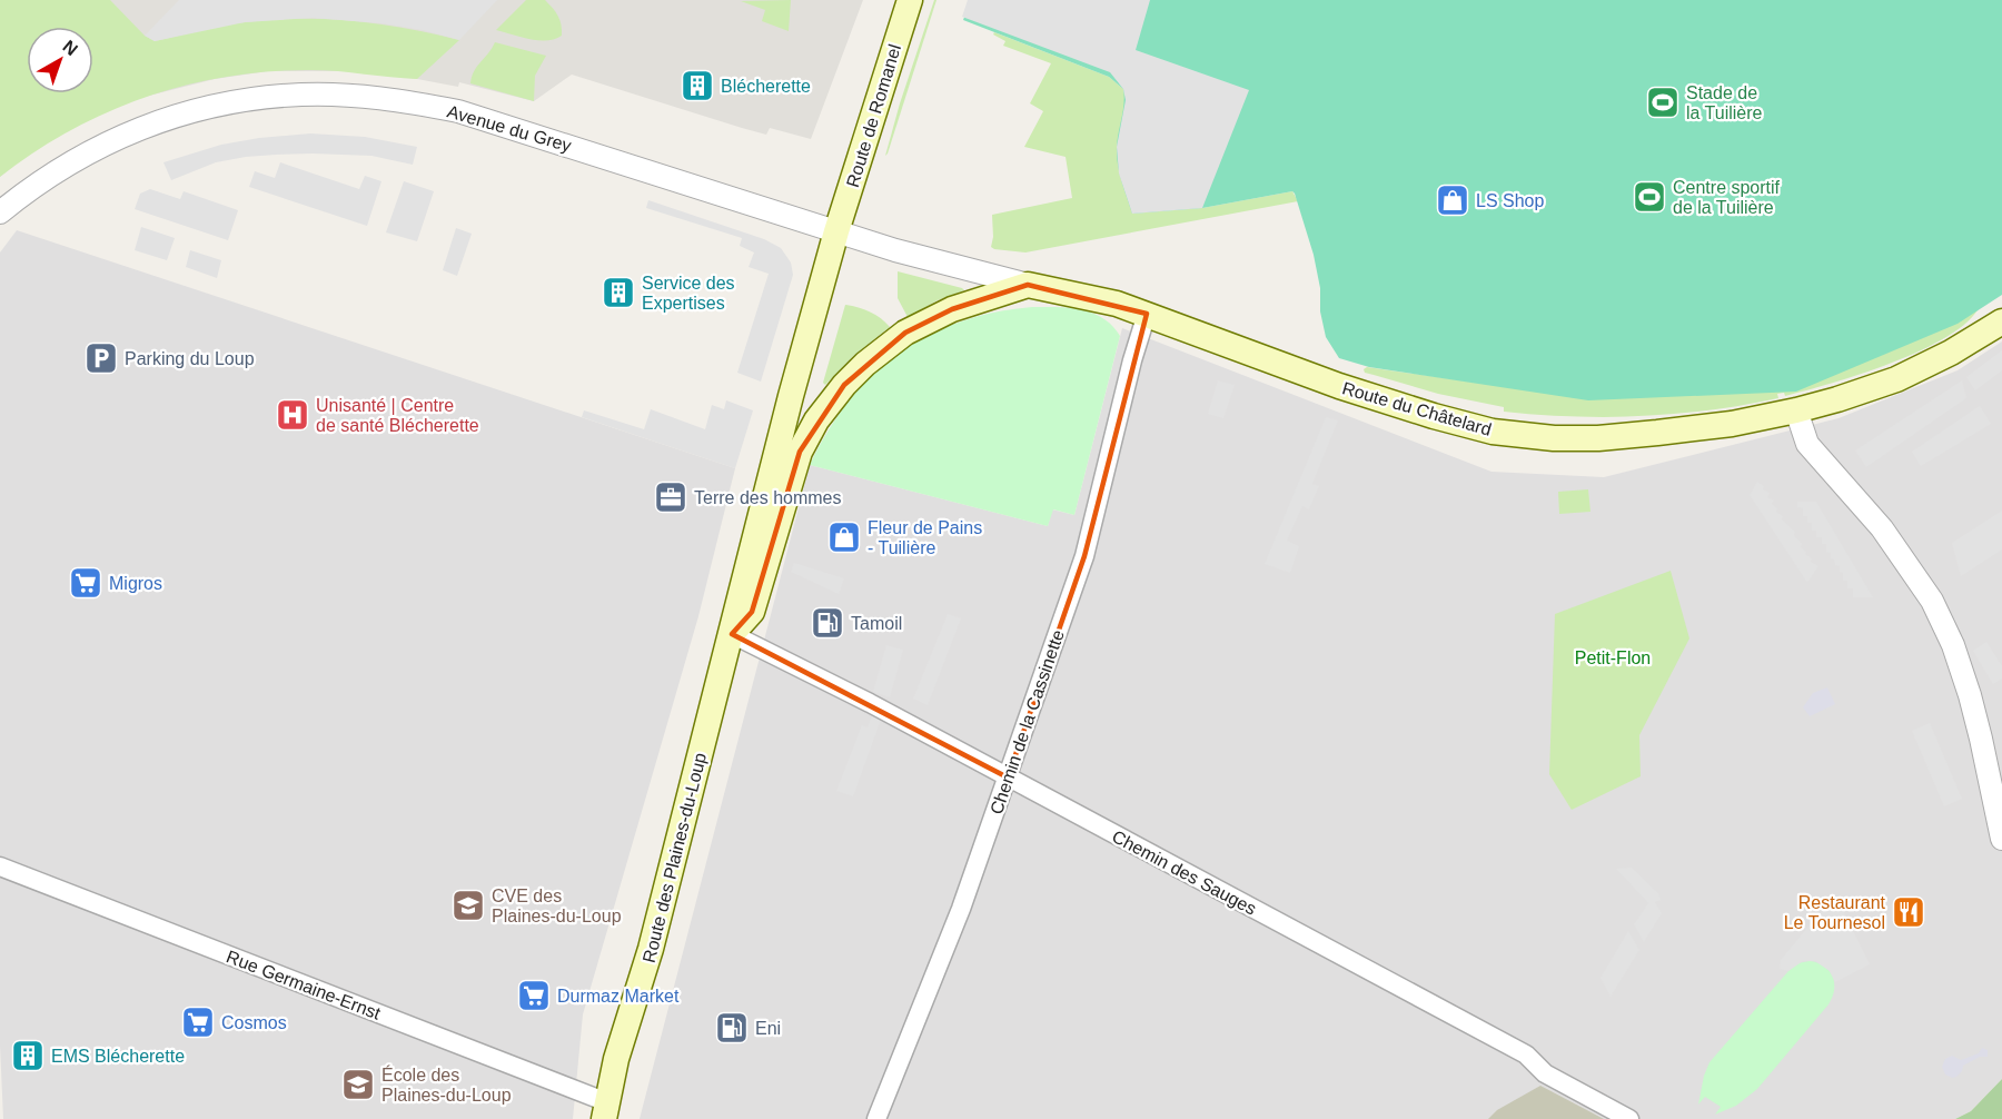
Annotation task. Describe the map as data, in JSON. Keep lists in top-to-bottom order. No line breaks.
{"streets":{"main road":["Route de Romanel","Route du Châtelard","Route des Plaines-du-Loup"],"street":["Avenue du Grey","Chemin de la Cassinette","Chemin des Sauges","Rue Germaine-Ernst"]},"crossings":[["Route de Romanel","Avenue du Grey"],["Route de Romanel","Route des Plaines-du-Loup"],["Avenue du Grey","Route du Châtelard"],["Avenue du Grey","Route des Plaines-du-Loup"],["Route du Châtelard","Chemin de la Cassinette"],["Route du Châtelard","Route des Plaines-du-Loup"],["Chemin de la Cassinette","Chemin des Sauges"],["Route des Plaines-du-Loup","Chemin des Sauges"],["Route des Plaines-du-Loup","Rue Germaine-Ernst"]],"parks":["Petit-Flon"],"places":{"building":["Blécherette","Service des Expertises","EMS Blécherette"],"sports":["Stade de la Tuilière","Centre sportif de la Tuilière"],"shop":["LS Shop","Fleur de Pains - Tuilière"],"parking":["Parking du Loup"],"hospital":["Unisanté | Centre de santé Blécherette"],"office":["Terre des hommes"],"supermarket":["Migros","Durmaz Market","Cosmos"],"fuel station":["Tamoil","Eni"],"school or university":["CVE des Plaines-du-Loup","École des Plaines-du-Loup"],"restaurant":["Restaurant Le Tournesol"]},"north":"top right"}
